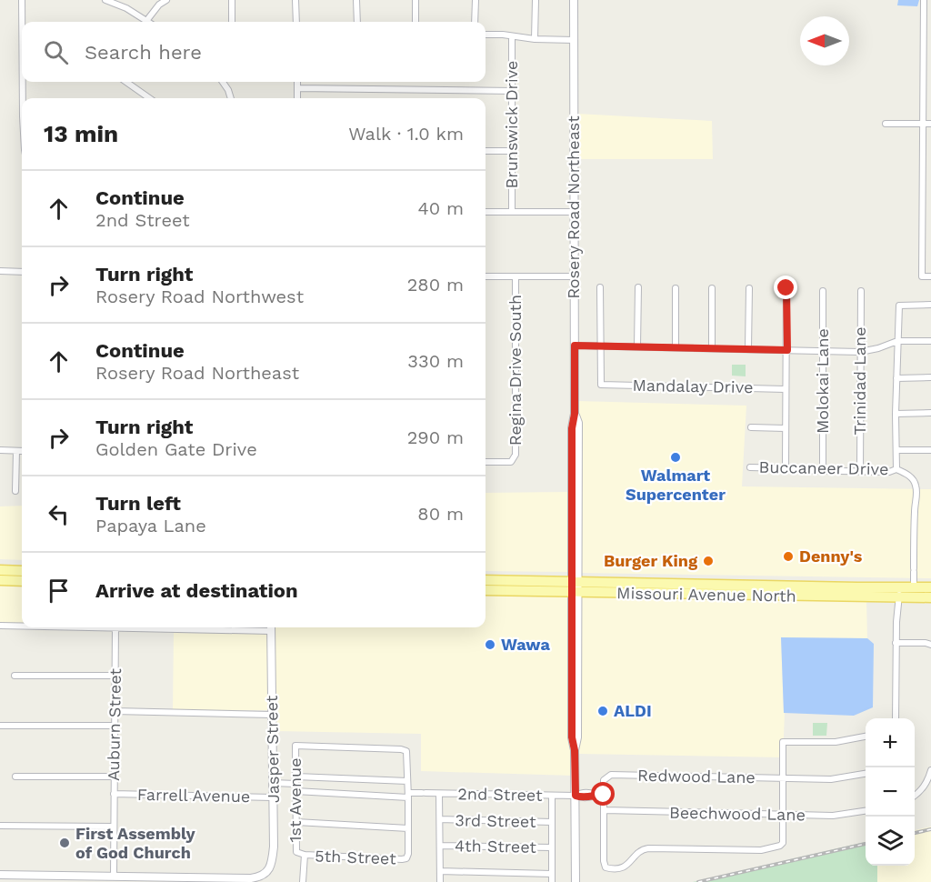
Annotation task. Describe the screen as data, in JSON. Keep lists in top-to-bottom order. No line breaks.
{"streets":{"main road":["Missouri Avenue North"],"street":["Brunswick Drive","Rosery Road Northeast","Regina Drive South","Molokai Lane","Trinidad Lane","Mandalay Drive","Buccaneer Drive","Auburn Street","Jasper Street","Redwood Lane","2nd Street","Farrell Avenue","1st Avenue","Beechwood Lane","3rd Street","4th Street","5th Street"]},"crossings":[["Rosery Road Northeast","Missouri Avenue North"],["Molokai Lane","Buccaneer Drive"],["Trinidad Lane","Buccaneer Drive"],["Auburn Street","Farrell Avenue"],["Jasper Street","Farrell Avenue"],["Redwood Lane","2nd Street"],["1st Avenue","5th Street"]],"places":["Walmart Supercenter","Denny's","Burger King","Wawa","ALDI","First Assembly of God Church"],"north":"left","page":{"search":"Search here","heading":["13 min","Walk · 1.0 km"],"list":[["Continue","2nd Street","40 m"],["Turn right","Rosery Road Northwest","280 m"],["Continue","Rosery Road Northeast","330 m"],["Turn right","Golden Gate Drive","290 m"],["Turn left","Papaya Lane","80 m"],"Arrive at destination"],"map_buttons":["+","−"]}}
